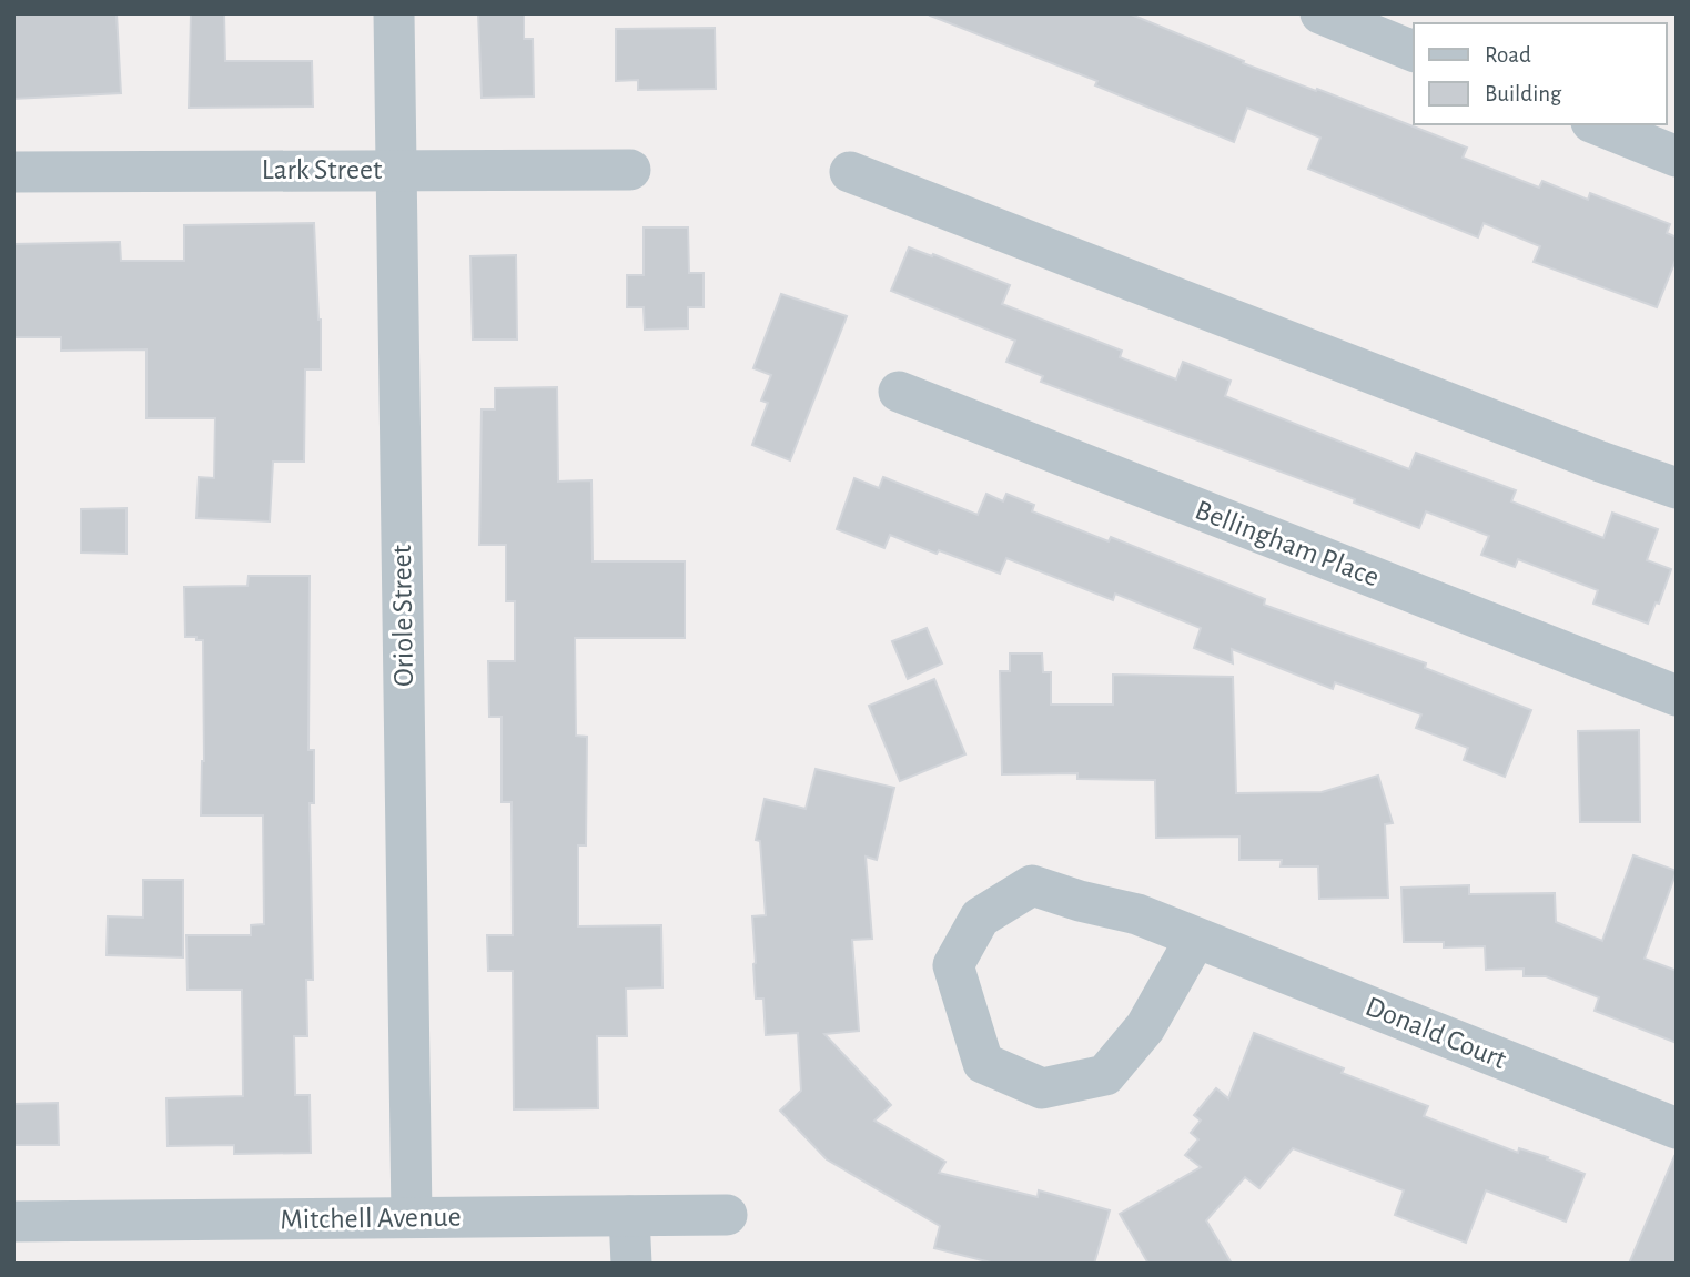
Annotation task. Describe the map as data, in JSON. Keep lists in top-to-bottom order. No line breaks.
{"streets":{"street":["Lark Street","Bellingham Place","Oriole Street","Donald Court","Mitchell Avenue"]},"crossings":[["Lark Street","Oriole Street"],["Oriole Street","Mitchell Avenue"]],"legend":["Road","Building"]}
